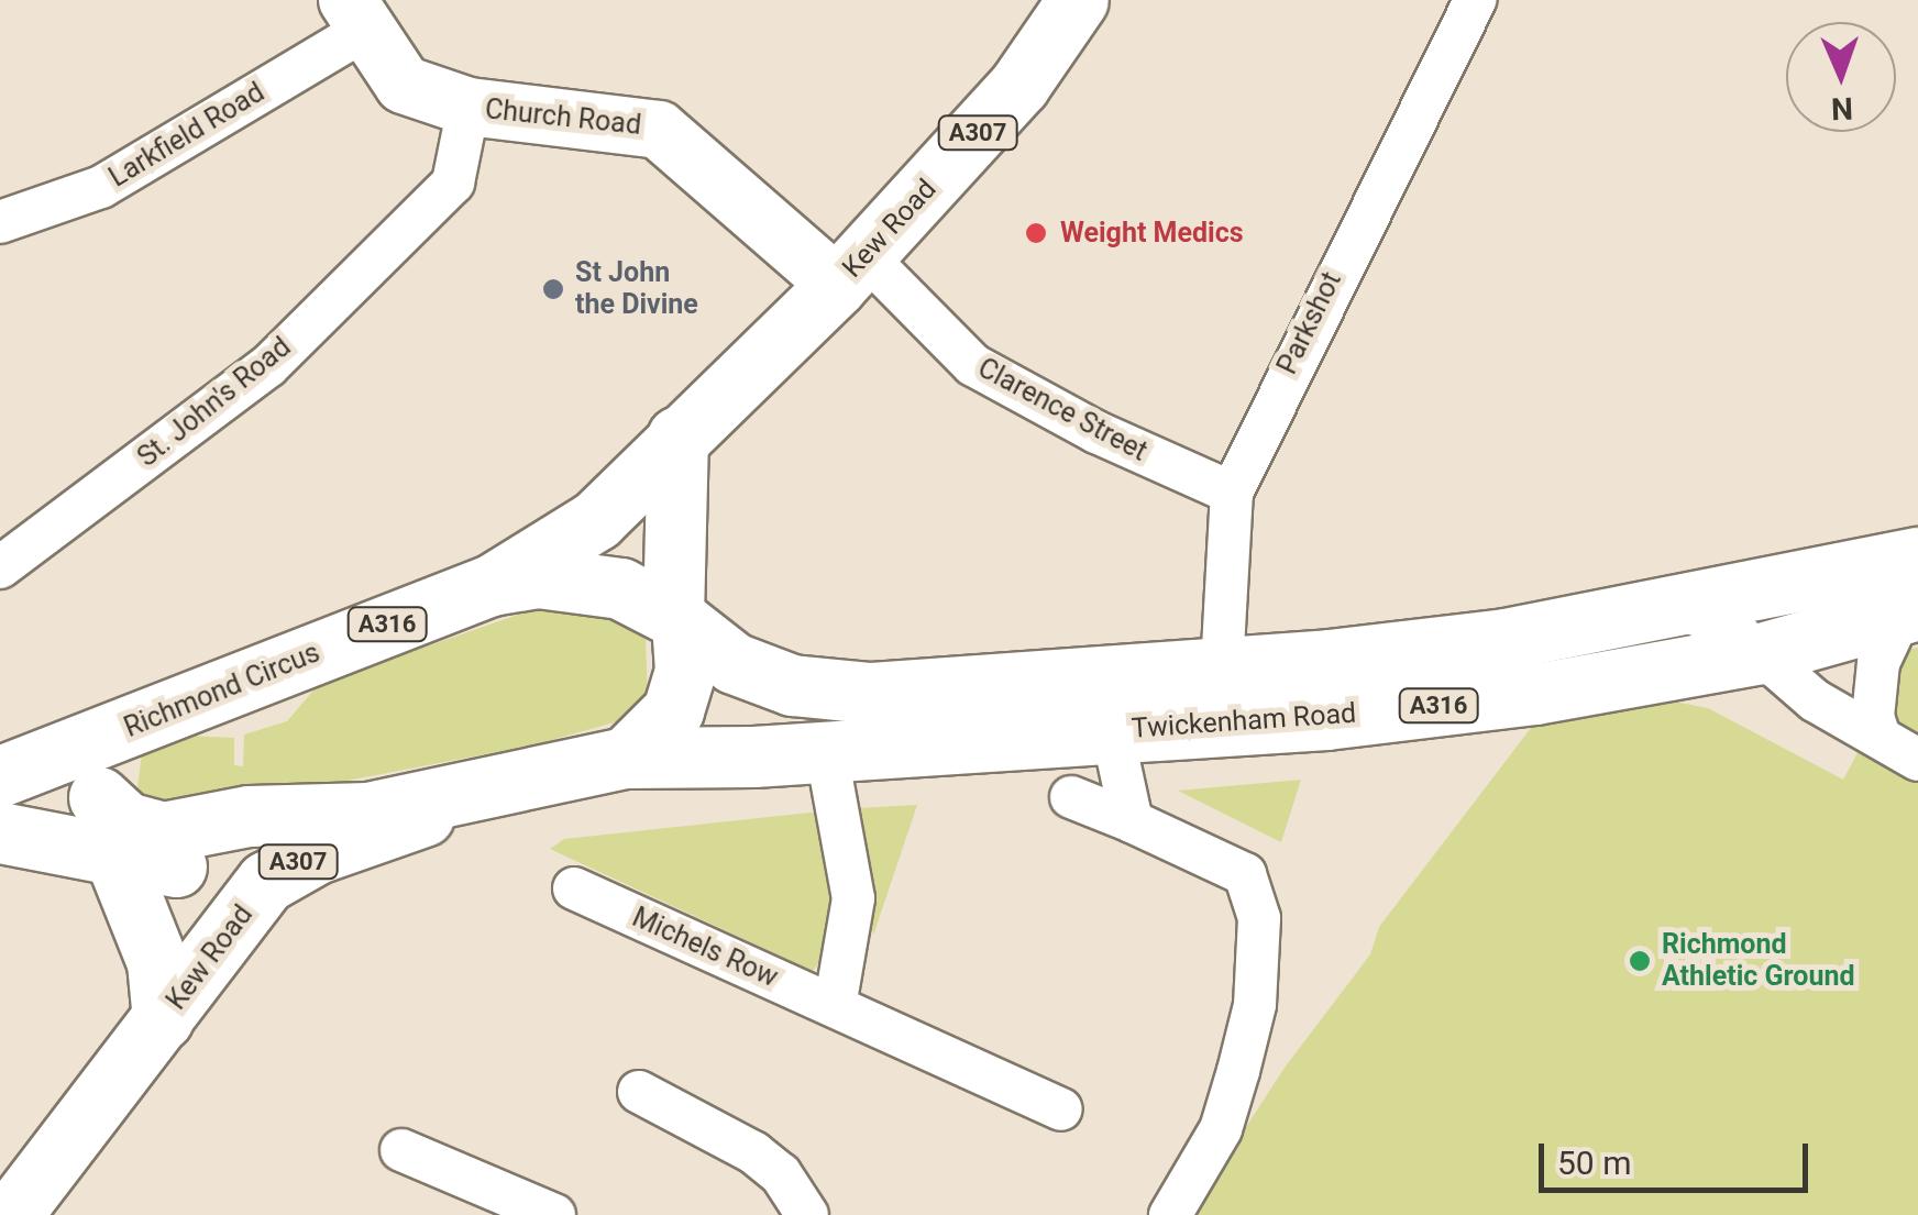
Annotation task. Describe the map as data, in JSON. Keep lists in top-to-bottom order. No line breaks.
{"streets":{"main road":["A307","Kew Road","A316","Richmond Circus","Twickenham Road"],"street":["Church Road","Larkfield Road","Parkshot","St. John's Road","Clarence Street","Michels Row"]},"crossings":[["Church Road","Larkfield Road"],["Church Road","Kew Road"],["Church Road","St. John's Road"],["Church Road","Clarence Street"],["A307","Kew Road"],["A307","Richmond Circus"],["Kew Road","Clarence Street"],["Kew Road","A316"],["Kew Road","Richmond Circus"],["Parkshot","Clarence Street"],["Parkshot","Twickenham Road"],["A316","Richmond Circus"],["A316","Twickenham Road"],["Richmond Circus","Twickenham Road"]],"places":["Weight Medics","St John the Divine","Richmond Athletic Ground"],"scale_bar":"50 m","north":"bottom"}
